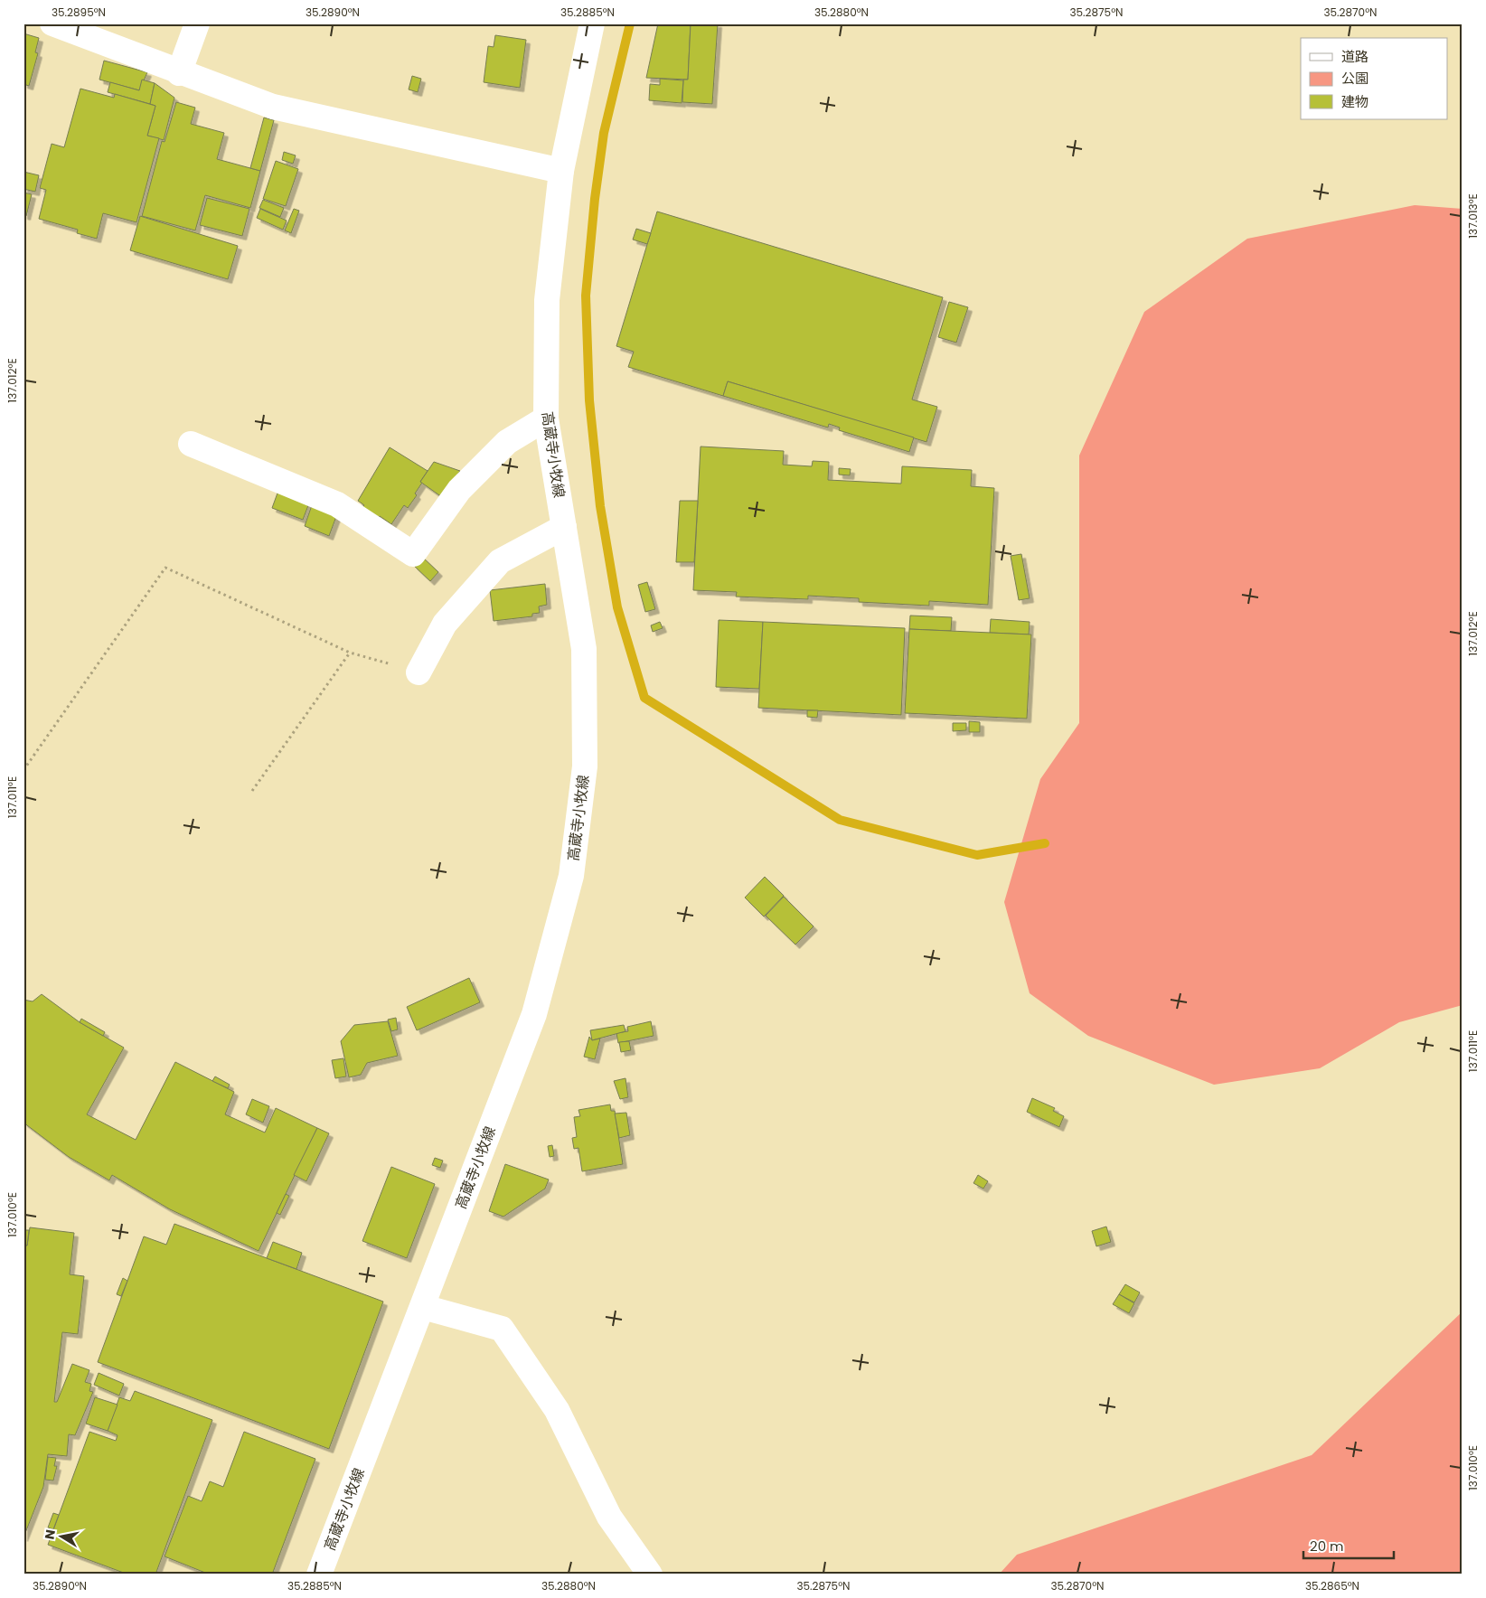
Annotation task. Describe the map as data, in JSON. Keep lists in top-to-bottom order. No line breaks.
{"streets":{"street":["高蔵寺小牧線"]},"legend":["道路","公園","建物"],"scale_bar":"20 m","north":"left","coordinates":["35.2895°N","35.2890°N","35.2885°N","35.2880°N","35.2875°N","35.2870°N","137.013°E","137.012°E","137.011°E","137.010°E","35.2865°N"]}
